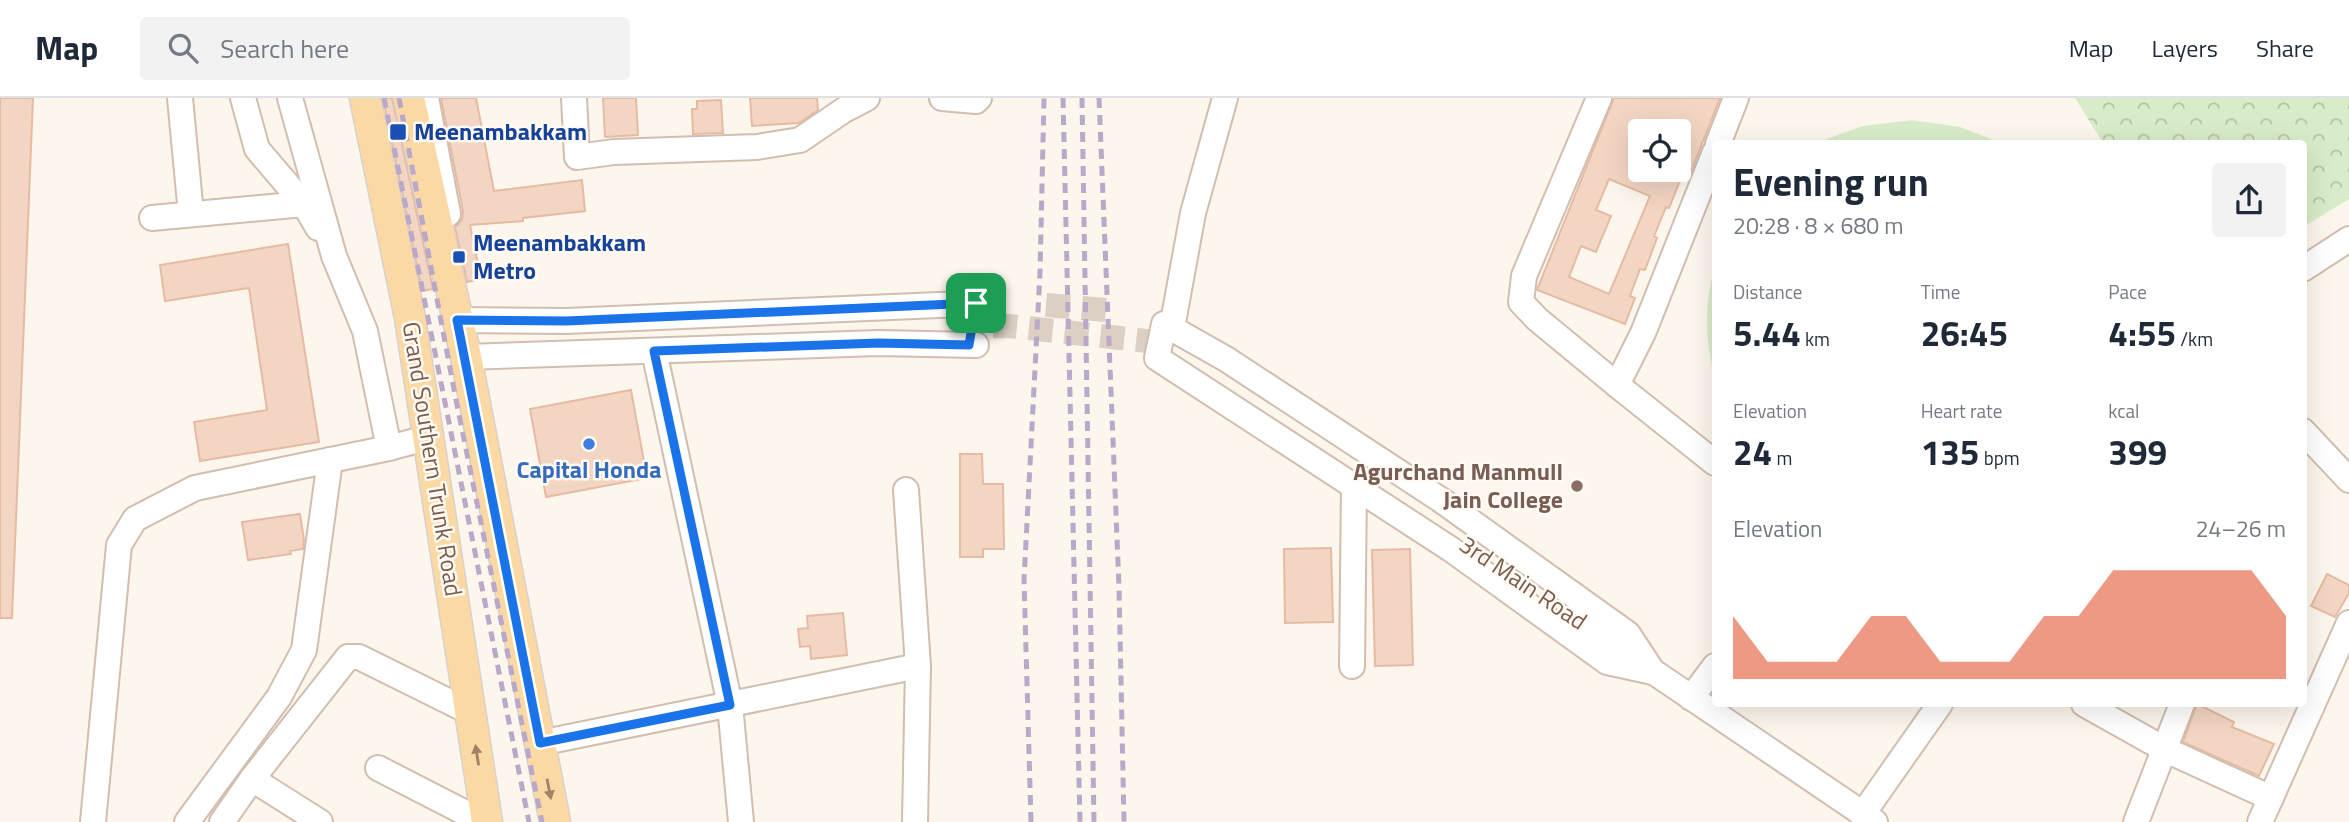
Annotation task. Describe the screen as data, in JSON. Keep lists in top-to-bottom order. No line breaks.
{"streets":{"main road":["Grand Southern Trunk Road"]},"places":{"transit":["Meenambakkam","Meenambakkam Metro"],"other":["Capital Honda","Agurchand Manmull Jain College"]},"page":{"header":"Map","search":"Search here","nav":["Map","Layers","Share"],"heading":["Evening run","20:28 · 8 × 680 m"],"stats":[["Distance","5.44 km"],["Time","26:45"],["Pace","4:55 /km"],["Elevation","24 m"],["Heart rate","135 bpm"],["kcal","399"]],"chart":["Elevation","24–26 m"]}}
